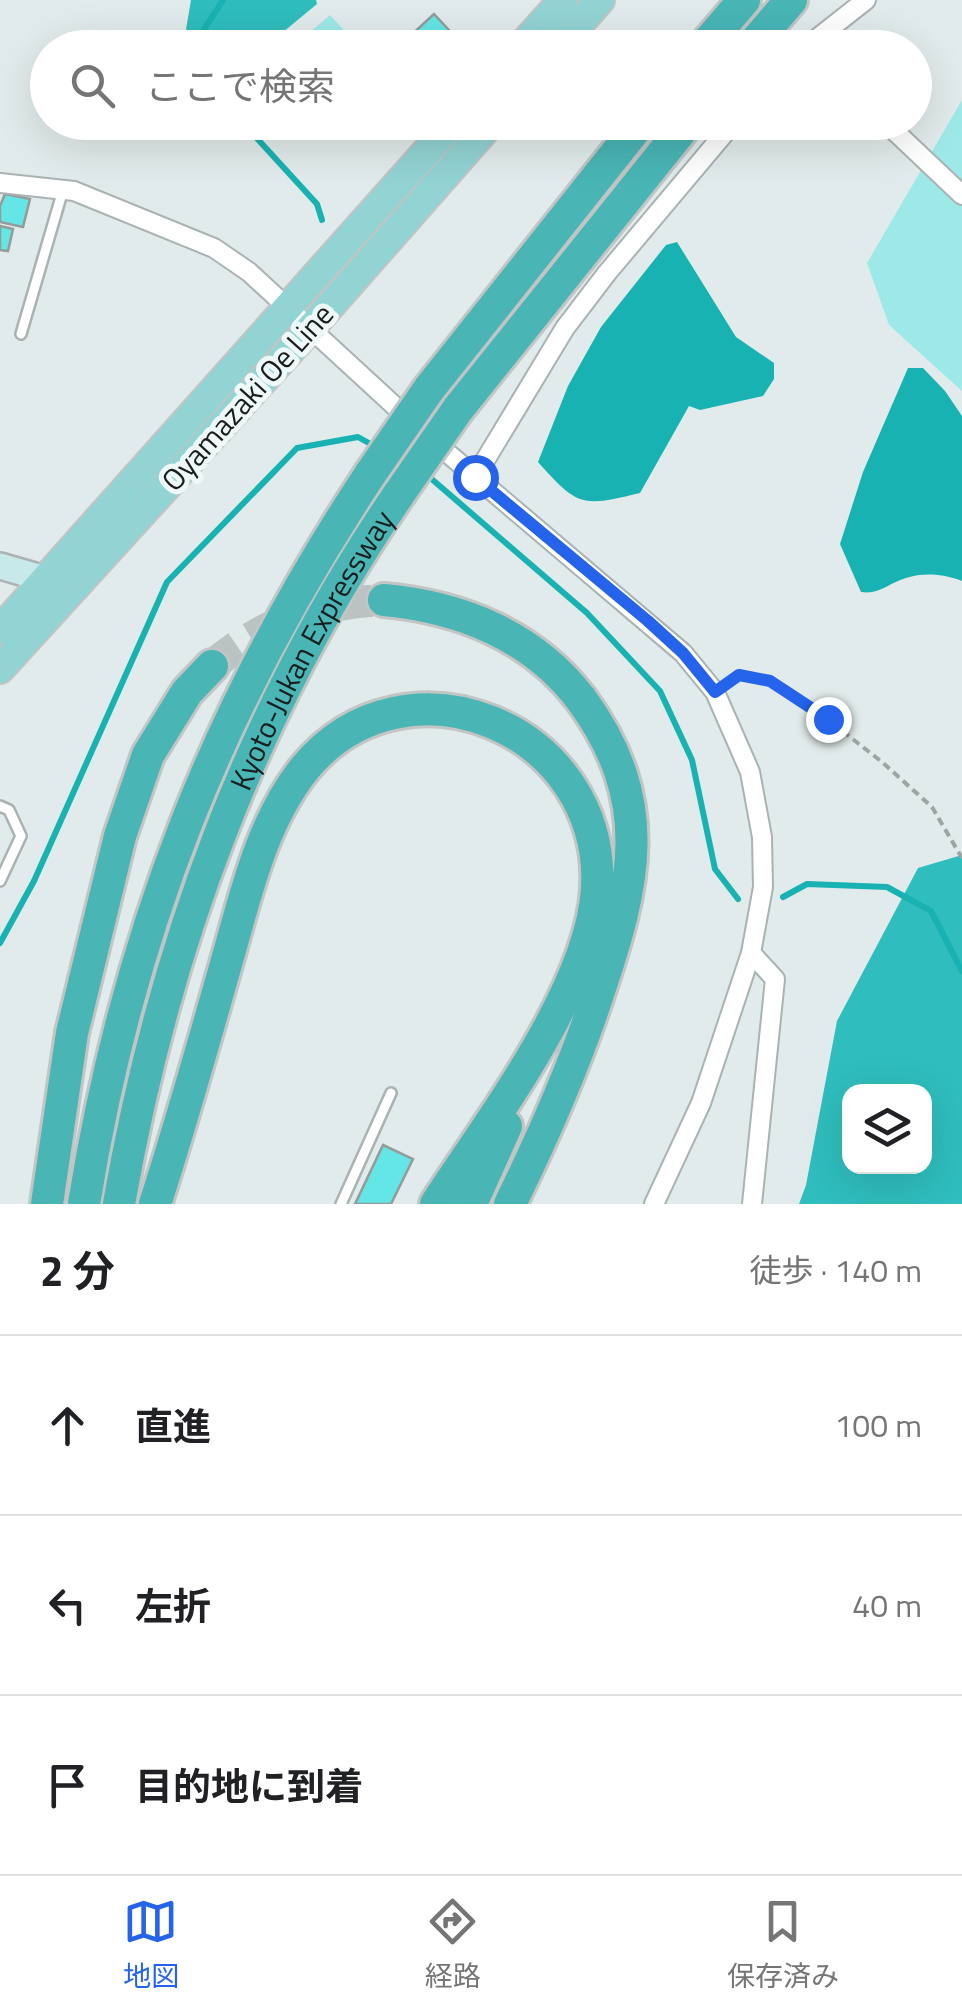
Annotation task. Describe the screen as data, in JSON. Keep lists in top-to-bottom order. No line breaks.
{"streets":{"highway":["Kyoto-Jukan Expressway"],"main road":["Oyamazaki Oe Line"]},"page":{"search":"ここで検索","heading":["2 分","徒歩 · 140 m"],"list":[["直進","100 m"],["左折","40 m"],"目的地に到着"],"nav":["地図","経路","保存済み"]}}
